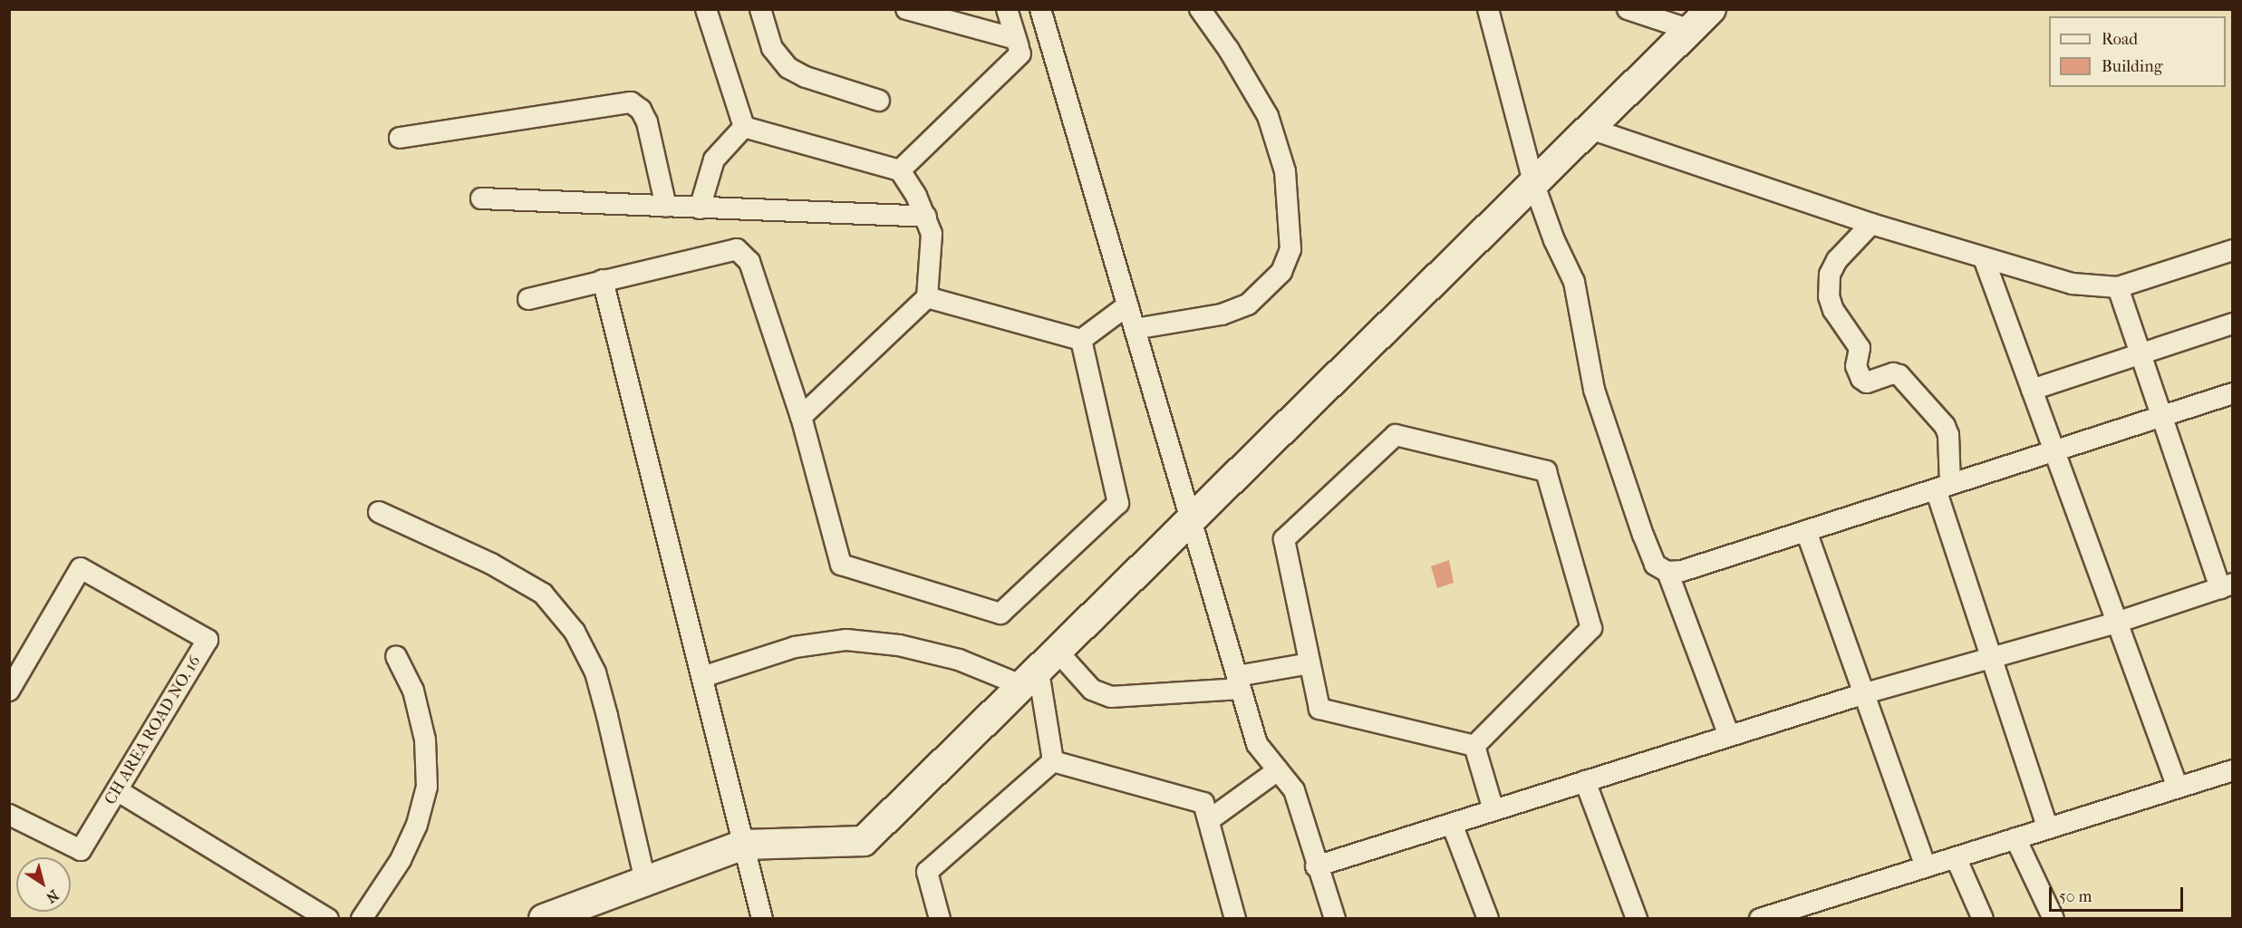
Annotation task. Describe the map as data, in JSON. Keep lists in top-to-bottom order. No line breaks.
{"streets":{"street":["CH AREA ROAD NO. 16"]},"legend":["Road","Building"],"scale_bar":"50 m","north":"bottom right"}
